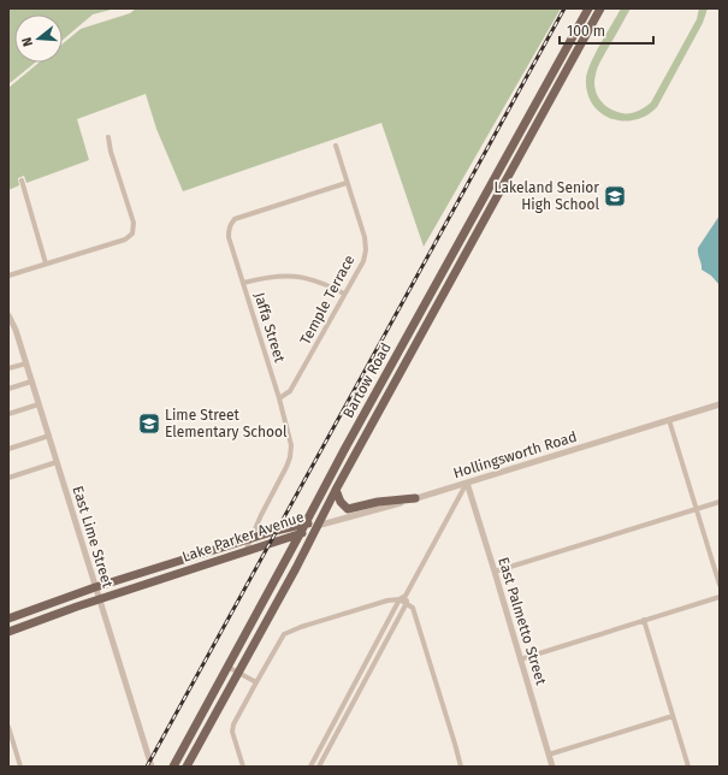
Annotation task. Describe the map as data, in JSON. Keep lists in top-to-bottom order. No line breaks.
{"streets":{"main road":["Bartow Road","Lake Parker Avenue"],"street":["Temple Terrace","Jaffa Street","Hollingsworth Road","East Lime Street","East Palmetto Street"]},"crossings":[["Temple Terrace","Jaffa Street"],["Jaffa Street","Lake Parker Avenue"],["Bartow Road","Hollingsworth Road"],["Bartow Road","Lake Parker Avenue"],["Hollingsworth Road","Lake Parker Avenue"],["Hollingsworth Road","East Palmetto Street"],["East Lime Street","Lake Parker Avenue"]],"places":{"school or university":["Lakeland Senior High School","Lime Street Elementary School"]},"scale_bar":"100 m","north":"left"}
